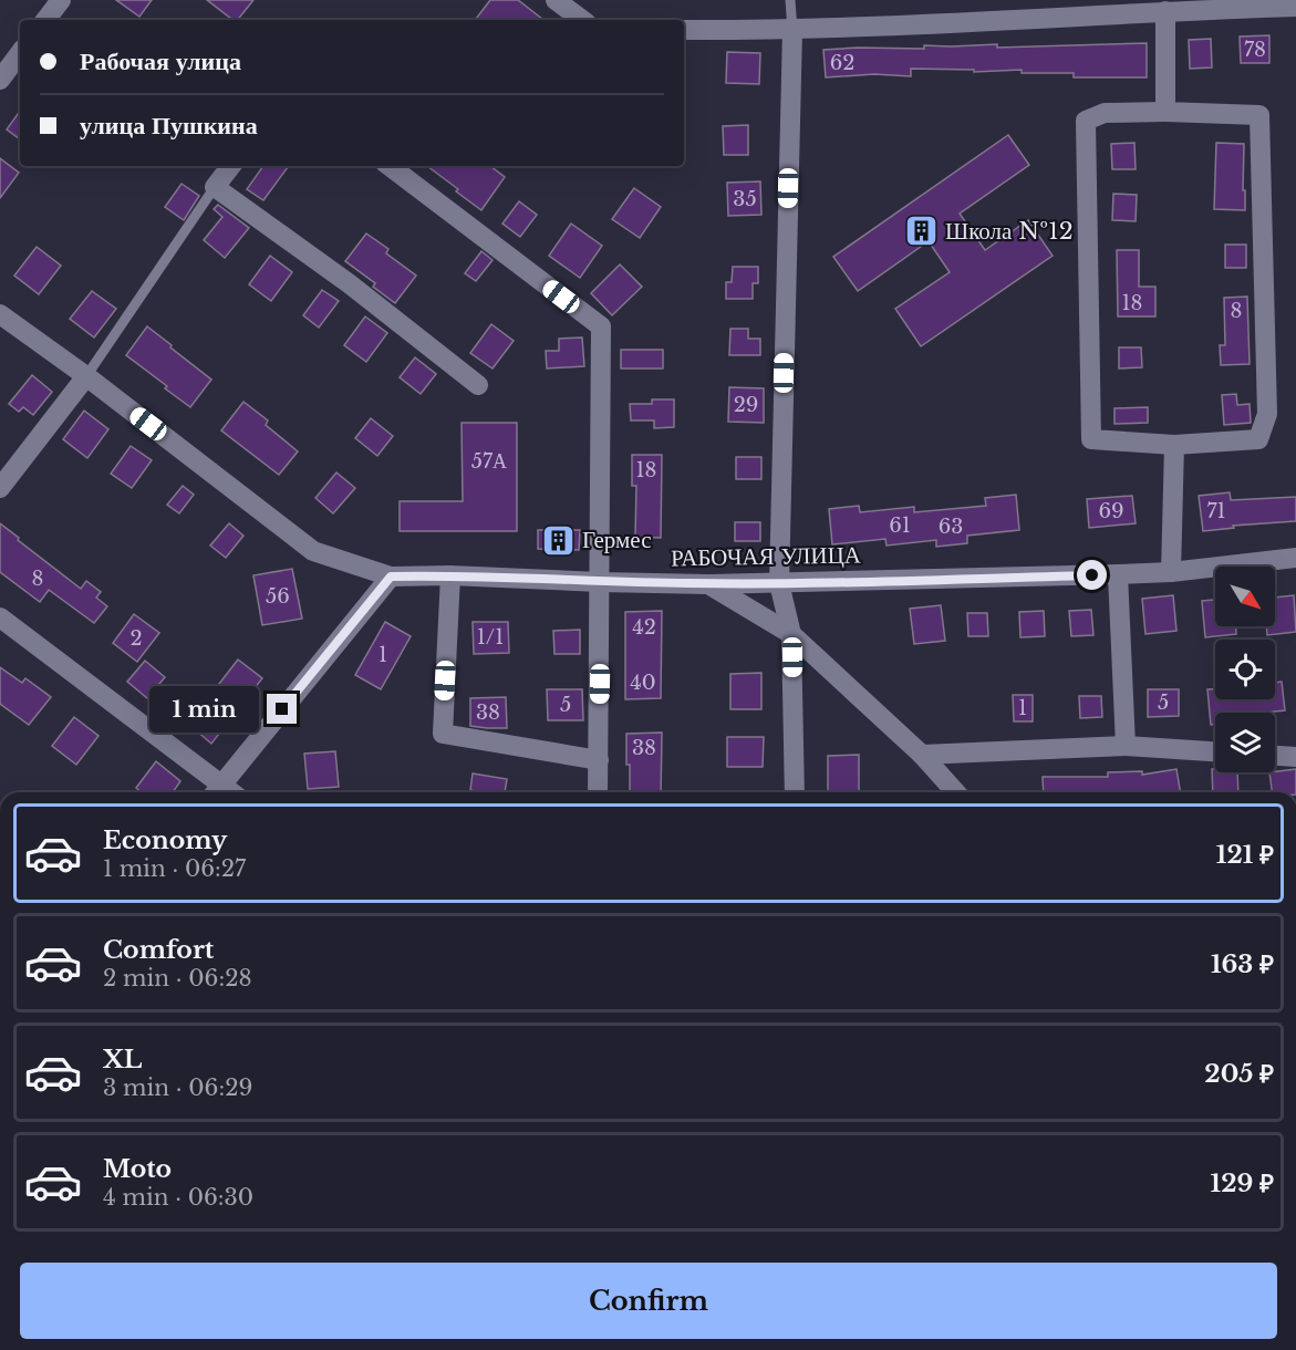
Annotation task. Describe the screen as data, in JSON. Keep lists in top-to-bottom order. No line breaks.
{"streets":{"street":["РАБОЧАЯ УЛИЦА"]},"places":{"building":["Школа №12","Гермес"]},"house_numbers":["78","62","35","18","8","29","57А","18","69","71","61","63","8","56","42","1/1","2","1","40","5","5","1","38","38"],"north":"bottom right","page":{"banner":["Рабочая улица","улица Пушкина"],"bubble":"1 min","list":[{"name":"Economy","note":"1 min · 06:27","value":"121 ₽"},{"name":"Comfort","note":"2 min · 06:28","value":"163 ₽"},{"name":"XL","note":"3 min · 06:29","value":"205 ₽"},{"name":"Moto","note":"4 min · 06:30","value":"129 ₽"}],"buttons":"Confirm"}}
